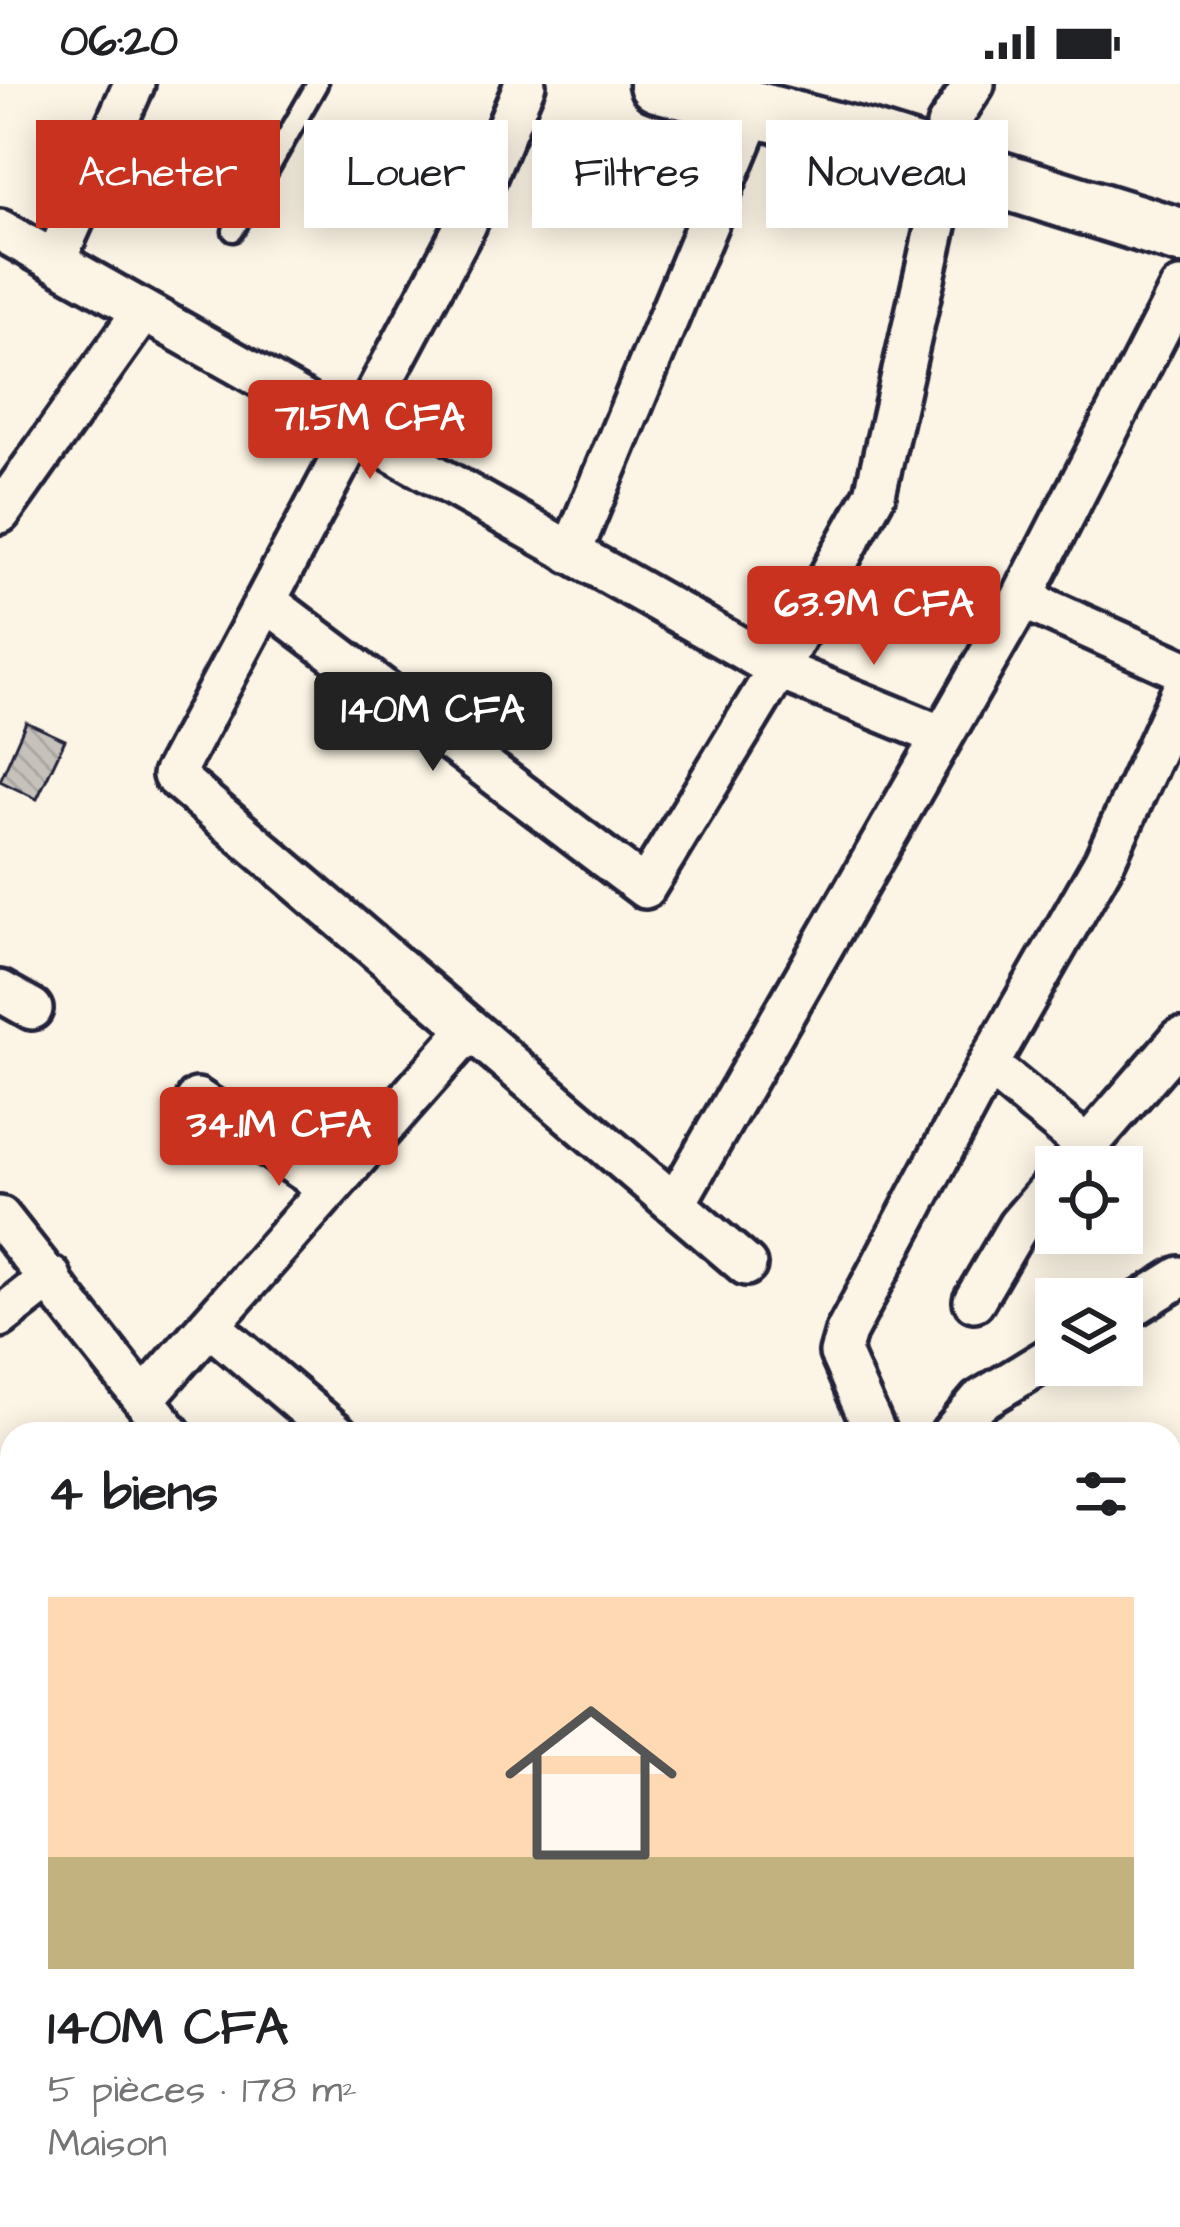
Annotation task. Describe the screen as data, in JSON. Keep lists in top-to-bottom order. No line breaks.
{"page":{"status":"06:20","chip":["Acheter","Louer","Filtres","Nouveau"],"price":["71.5M CFA","63.9M CFA","140M CFA","34.1M CFA"],"heading":"4 biens","list":[{"name":"140M CFA","note":"5 pièces · 178 m² · Maison"}]}}
